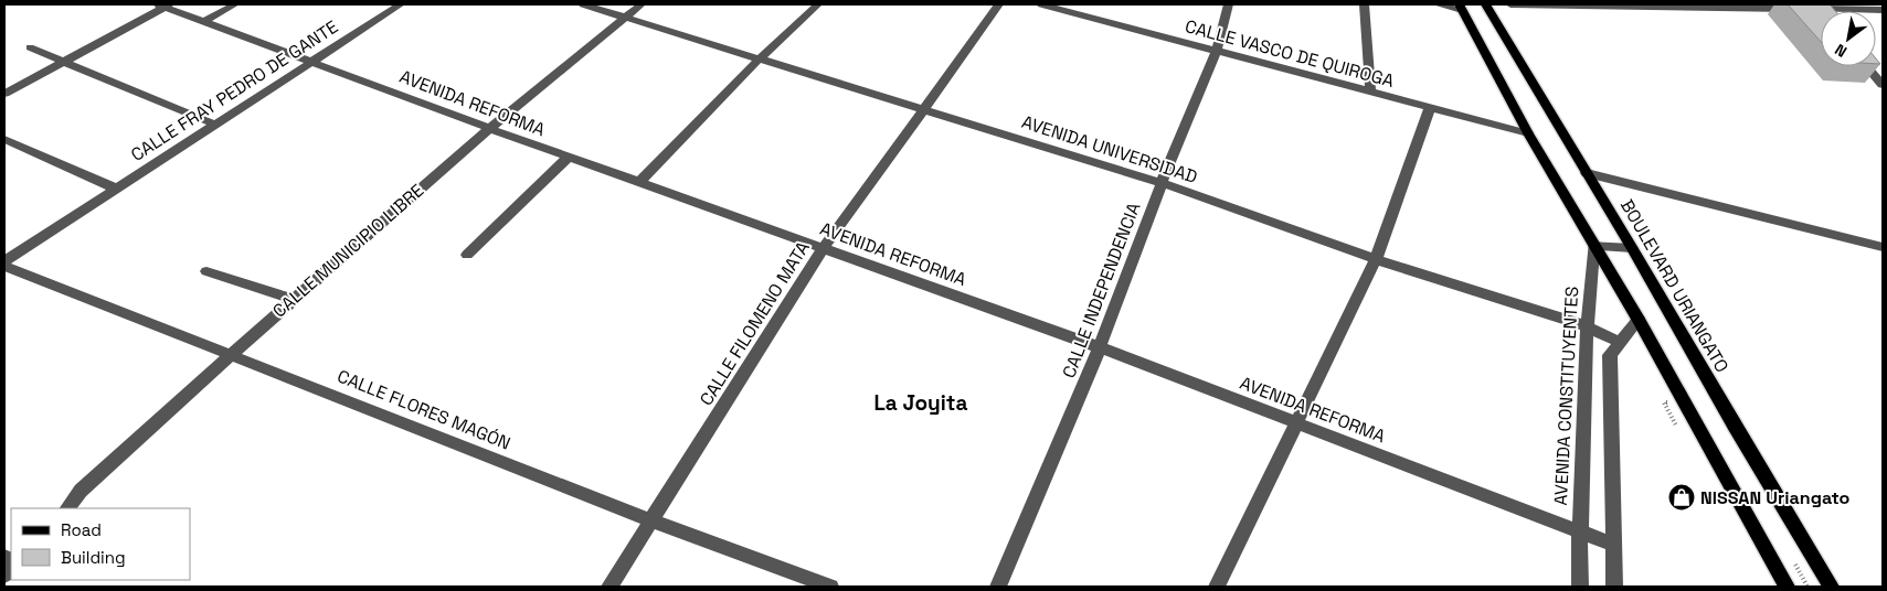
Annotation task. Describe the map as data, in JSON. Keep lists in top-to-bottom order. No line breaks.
{"streets":{"main road":["BOULEVARD URIANGATO"],"street":["CALLE VASCO DE QUIROGA","CALLE FRAY PEDRO DE GANTE","AVENIDA REFORMA","AVENIDA UNIVERSIDAD","CALLE MUNICIPIO LIBRE","CALLE INDEPENDENCIA","CALLE FILOMENO MATA","AVENIDA CONSTITUYENTES","CALLE FLORES MAGÓN"]},"crossings":[["CALLE VASCO DE QUIROGA","CALLE INDEPENDENCIA"],["CALLE FRAY PEDRO DE GANTE","AVENIDA REFORMA"],["AVENIDA REFORMA","CALLE MUNICIPIO LIBRE"],["AVENIDA REFORMA","CALLE INDEPENDENCIA"],["AVENIDA REFORMA","CALLE FILOMENO MATA"],["AVENIDA REFORMA","AVENIDA CONSTITUYENTES"],["AVENIDA UNIVERSIDAD","CALLE MUNICIPIO LIBRE"],["AVENIDA UNIVERSIDAD","CALLE INDEPENDENCIA"],["AVENIDA UNIVERSIDAD","CALLE FILOMENO MATA"],["AVENIDA UNIVERSIDAD","AVENIDA CONSTITUYENTES"],["CALLE MUNICIPIO LIBRE","CALLE FLORES MAGÓN"],["CALLE FILOMENO MATA","CALLE FLORES MAGÓN"]],"districts":["La Joyita"],"places":{"shop":["NISSAN Uriangato"]},"legend":["Road","Building"],"north":"bottom left"}
